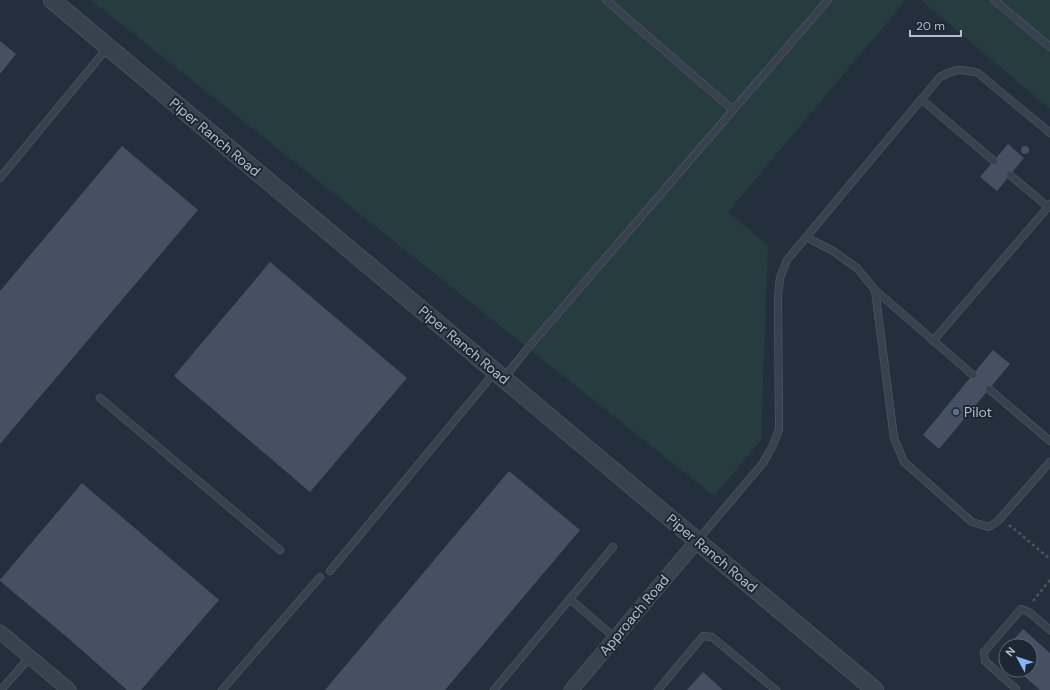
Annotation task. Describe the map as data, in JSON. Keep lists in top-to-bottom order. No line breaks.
{"streets":{"street":["Piper Ranch Road","Approach Road"]},"crossings":[["Piper Ranch Road","Approach Road"]],"places":["Pilot"],"scale_bar":"20 m","north":"top left"}
